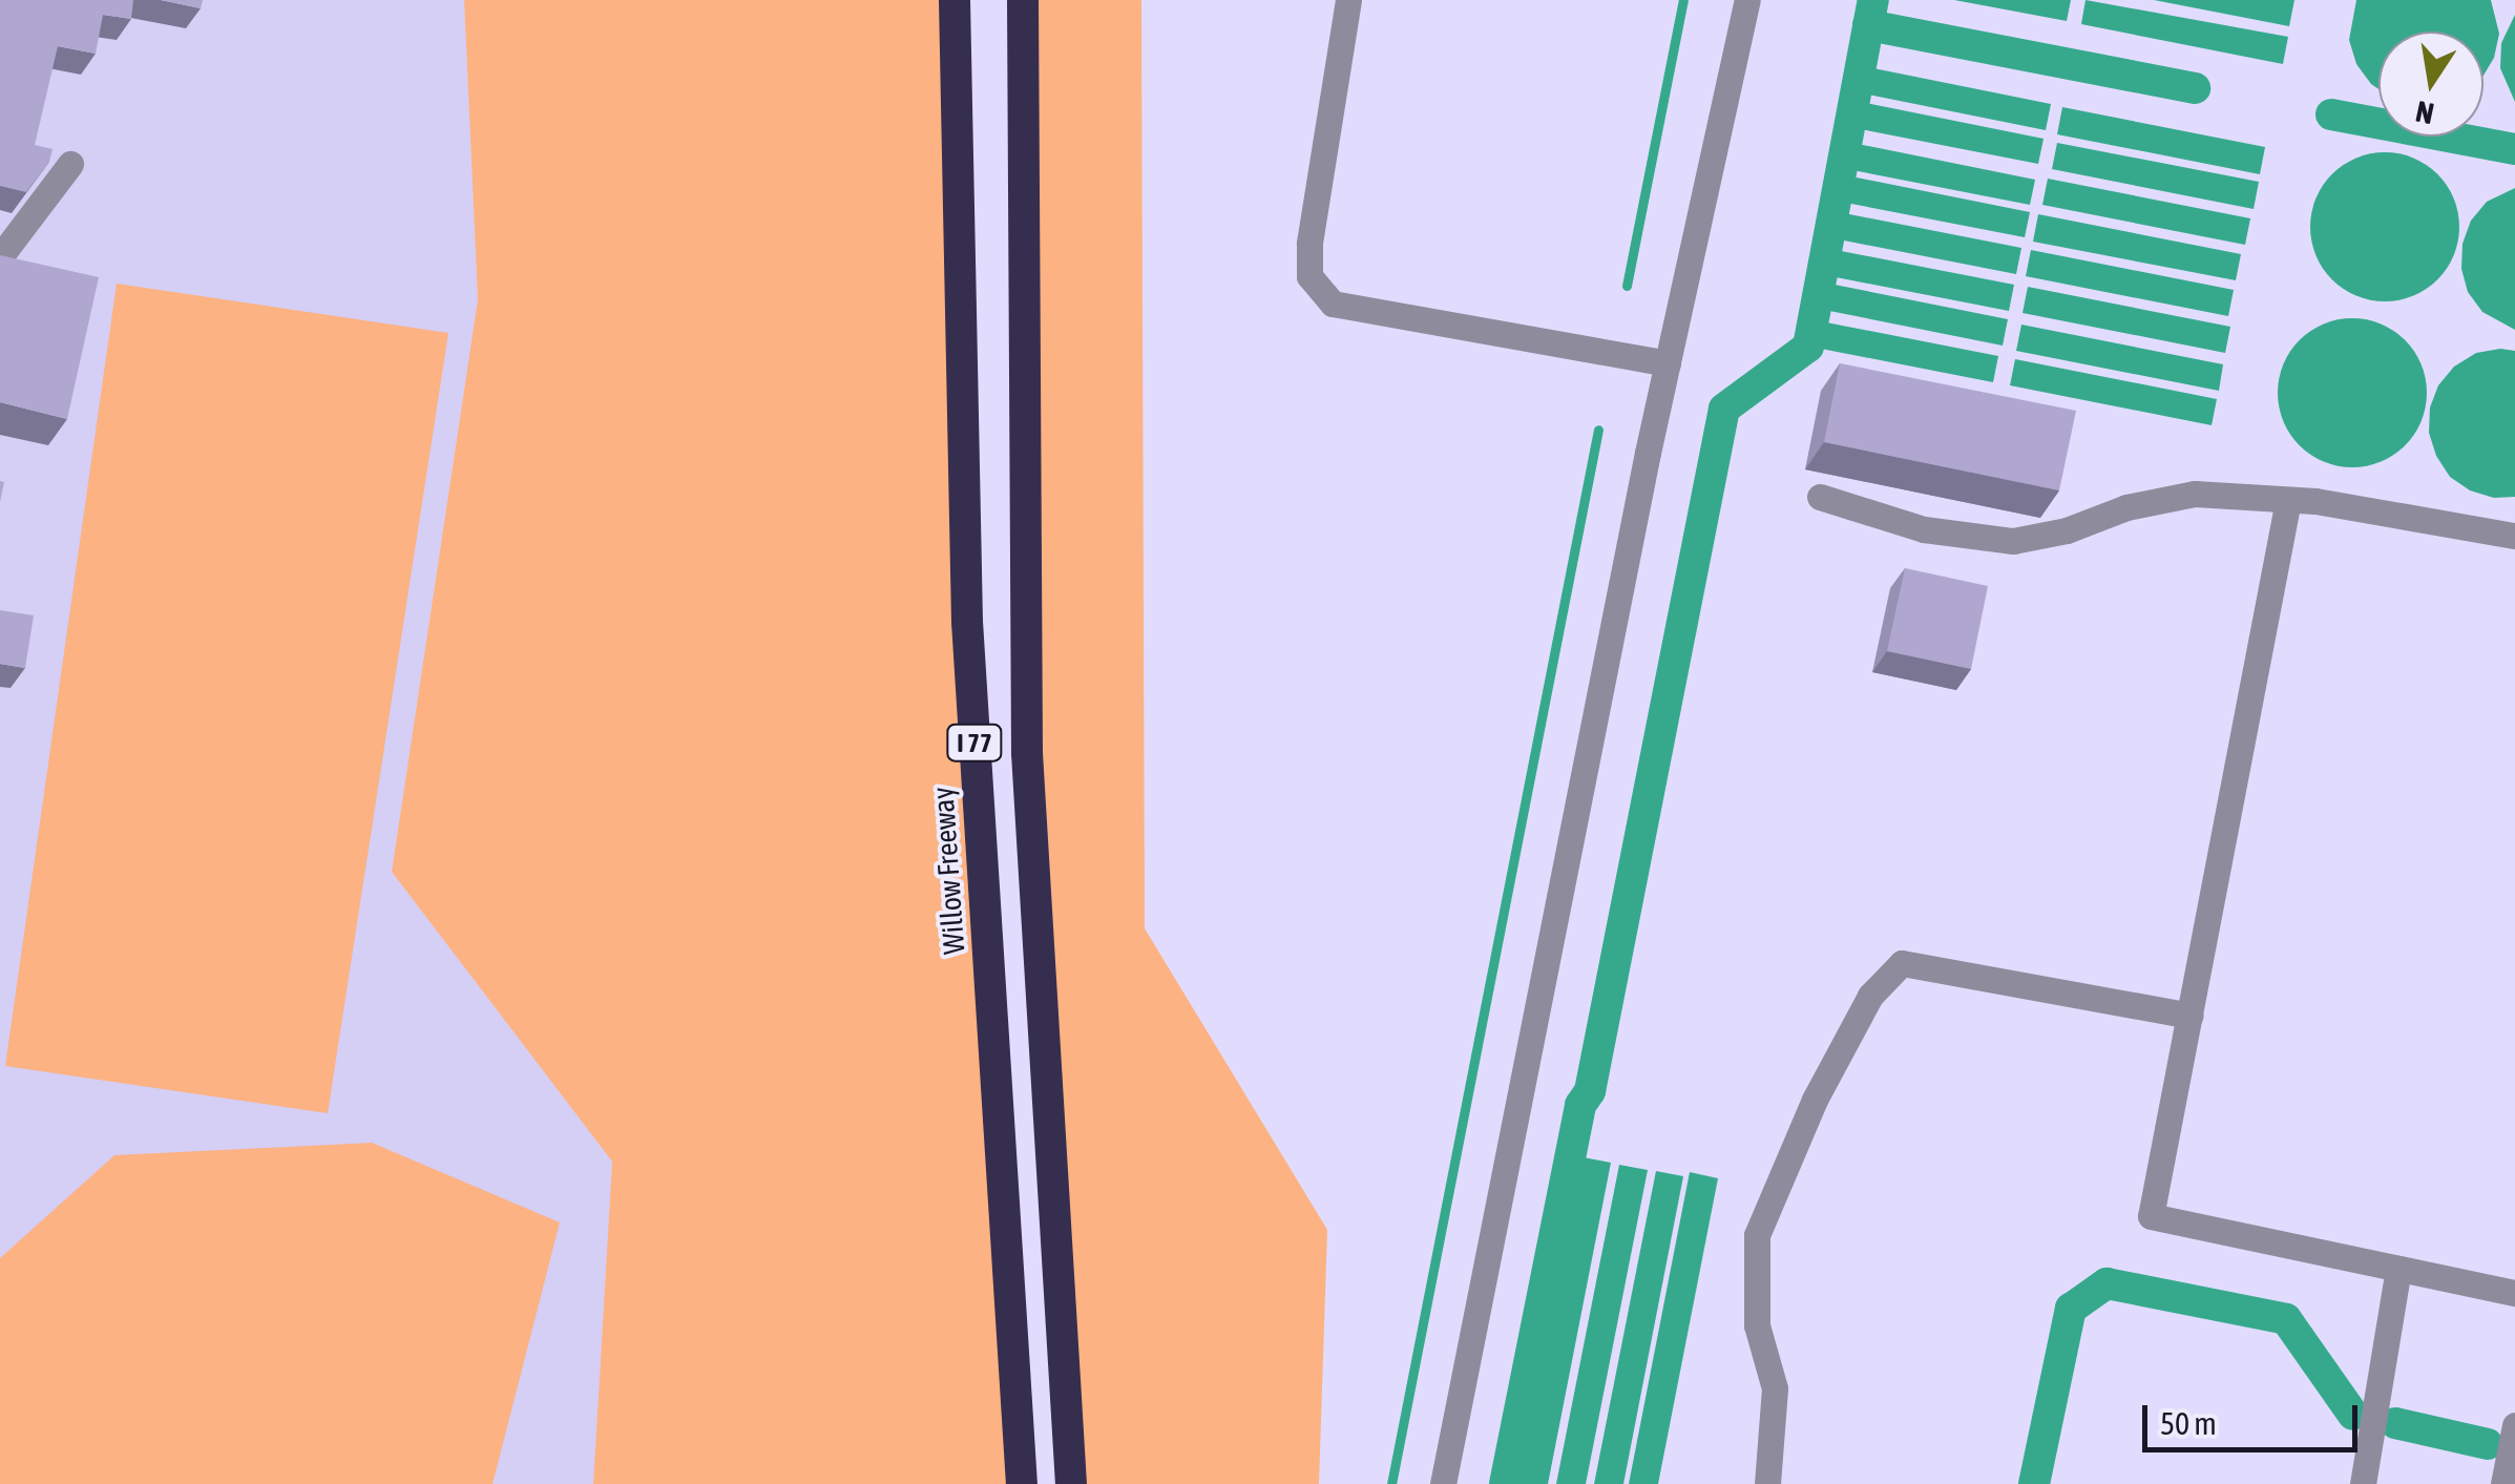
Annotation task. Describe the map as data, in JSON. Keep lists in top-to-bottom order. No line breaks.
{"streets":{"highway":["I 77","Willow Freeway"]},"scale_bar":"50 m","north":"bottom"}
